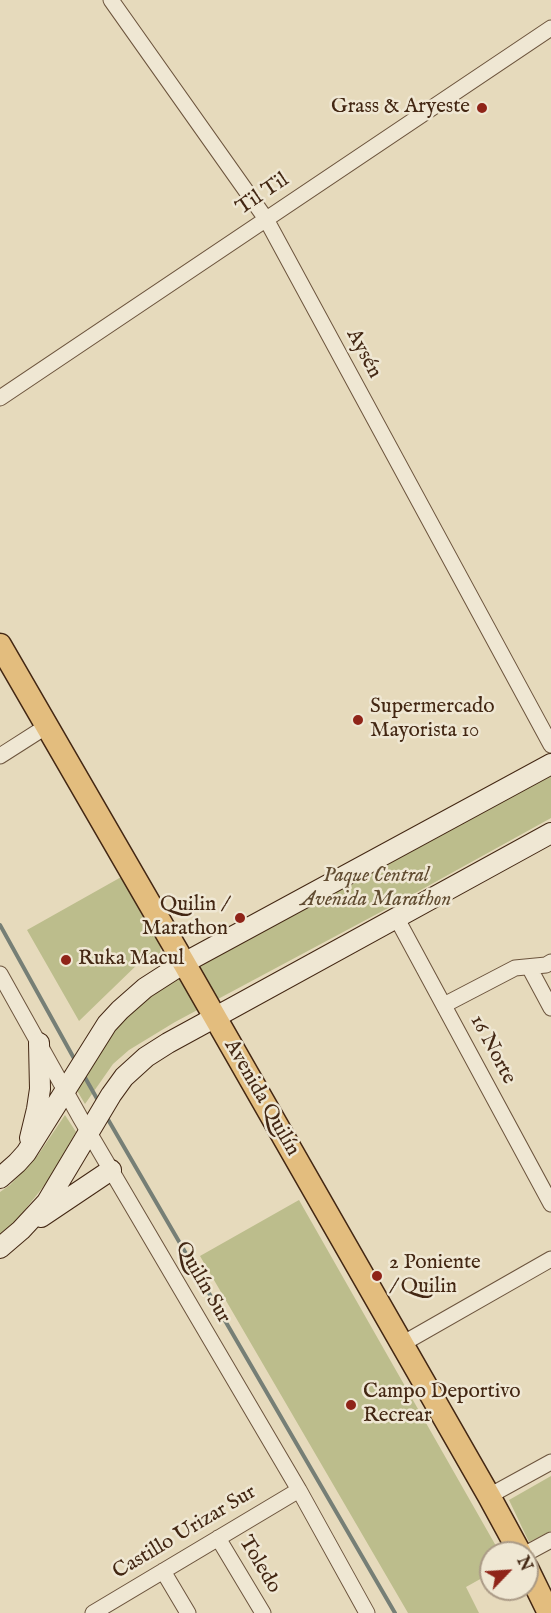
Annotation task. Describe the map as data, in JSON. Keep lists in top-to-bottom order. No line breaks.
{"streets":{"main road":["Avenida Quilín"],"street":["Til Til","Aysén","16 Norte","Quilín Sur","Castillo Urizar Sur","Toledo"]},"crossings":[["Til Til","Aysén"],["Quilín Sur","Castillo Urizar Sur"],["Castillo Urizar Sur","Toledo"]],"parks":["Paque Central Avenida Marathon"],"places":["Grass & Aryeste","Supermercado Mayorista 10","Quilin / Marathon","Ruka Macul","2 Poniente / Quilin","Campo Deportivo Recrear"],"north":"top right"}
